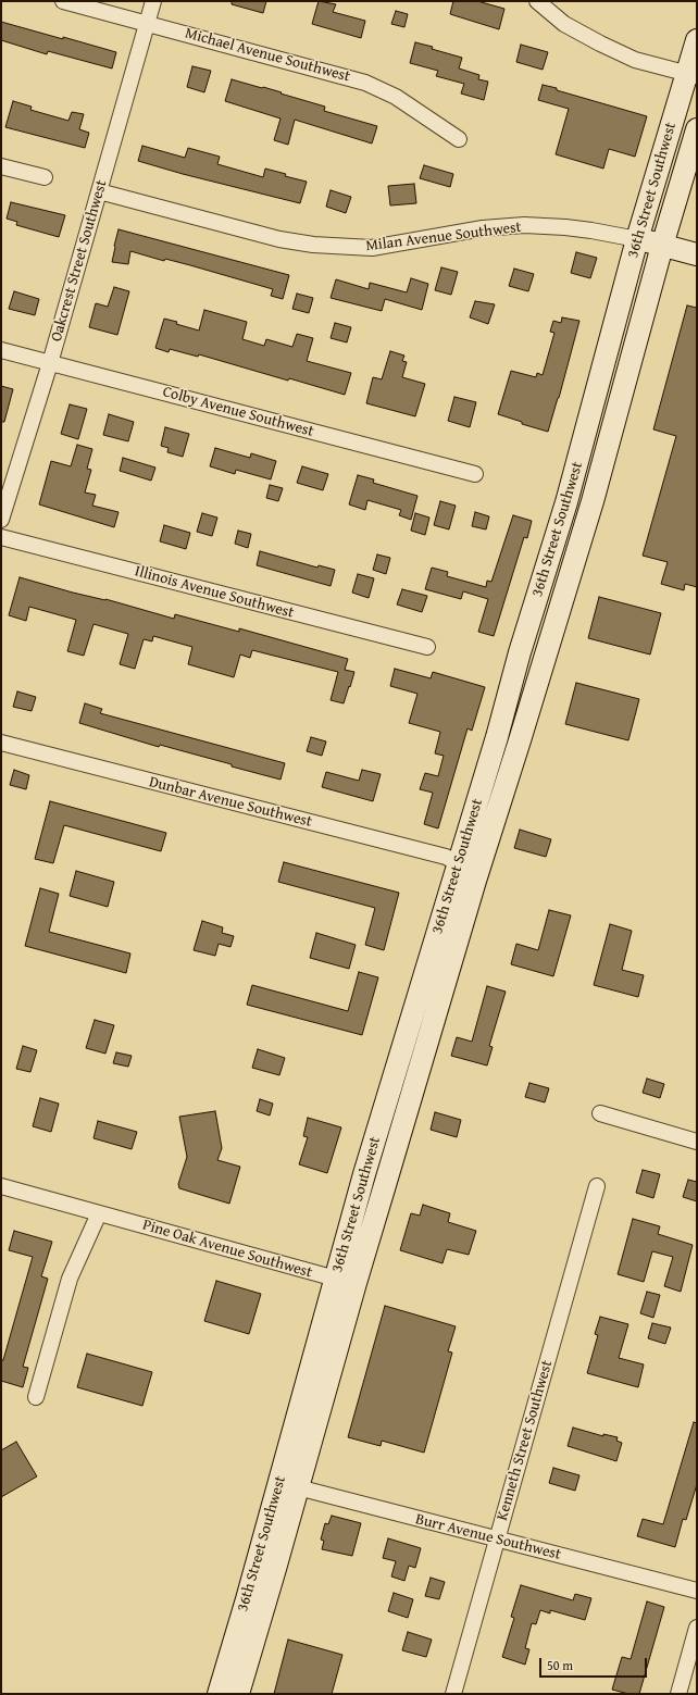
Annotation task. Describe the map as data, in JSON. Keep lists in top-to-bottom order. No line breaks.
{"streets":{"street":["Michael Avenue Southwest","36th Street Southwest","Milan Avenue Southwest","Oakcrest Street Southwest","Colby Avenue Southwest","Illinois Avenue Southwest","Dunbar Avenue Southwest","Pine Oak Avenue Southwest","Kenneth Street Southwest","Burr Avenue Southwest"]},"crossings":[["Michael Avenue Southwest","Oakcrest Street Southwest"],["36th Street Southwest","Milan Avenue Southwest"],["36th Street Southwest","Dunbar Avenue Southwest"],["36th Street Southwest","Pine Oak Avenue Southwest"],["36th Street Southwest","Burr Avenue Southwest"],["Milan Avenue Southwest","Oakcrest Street Southwest"],["Oakcrest Street Southwest","Colby Avenue Southwest"],["Kenneth Street Southwest","Burr Avenue Southwest"]],"scale_bar":"50 m"}
